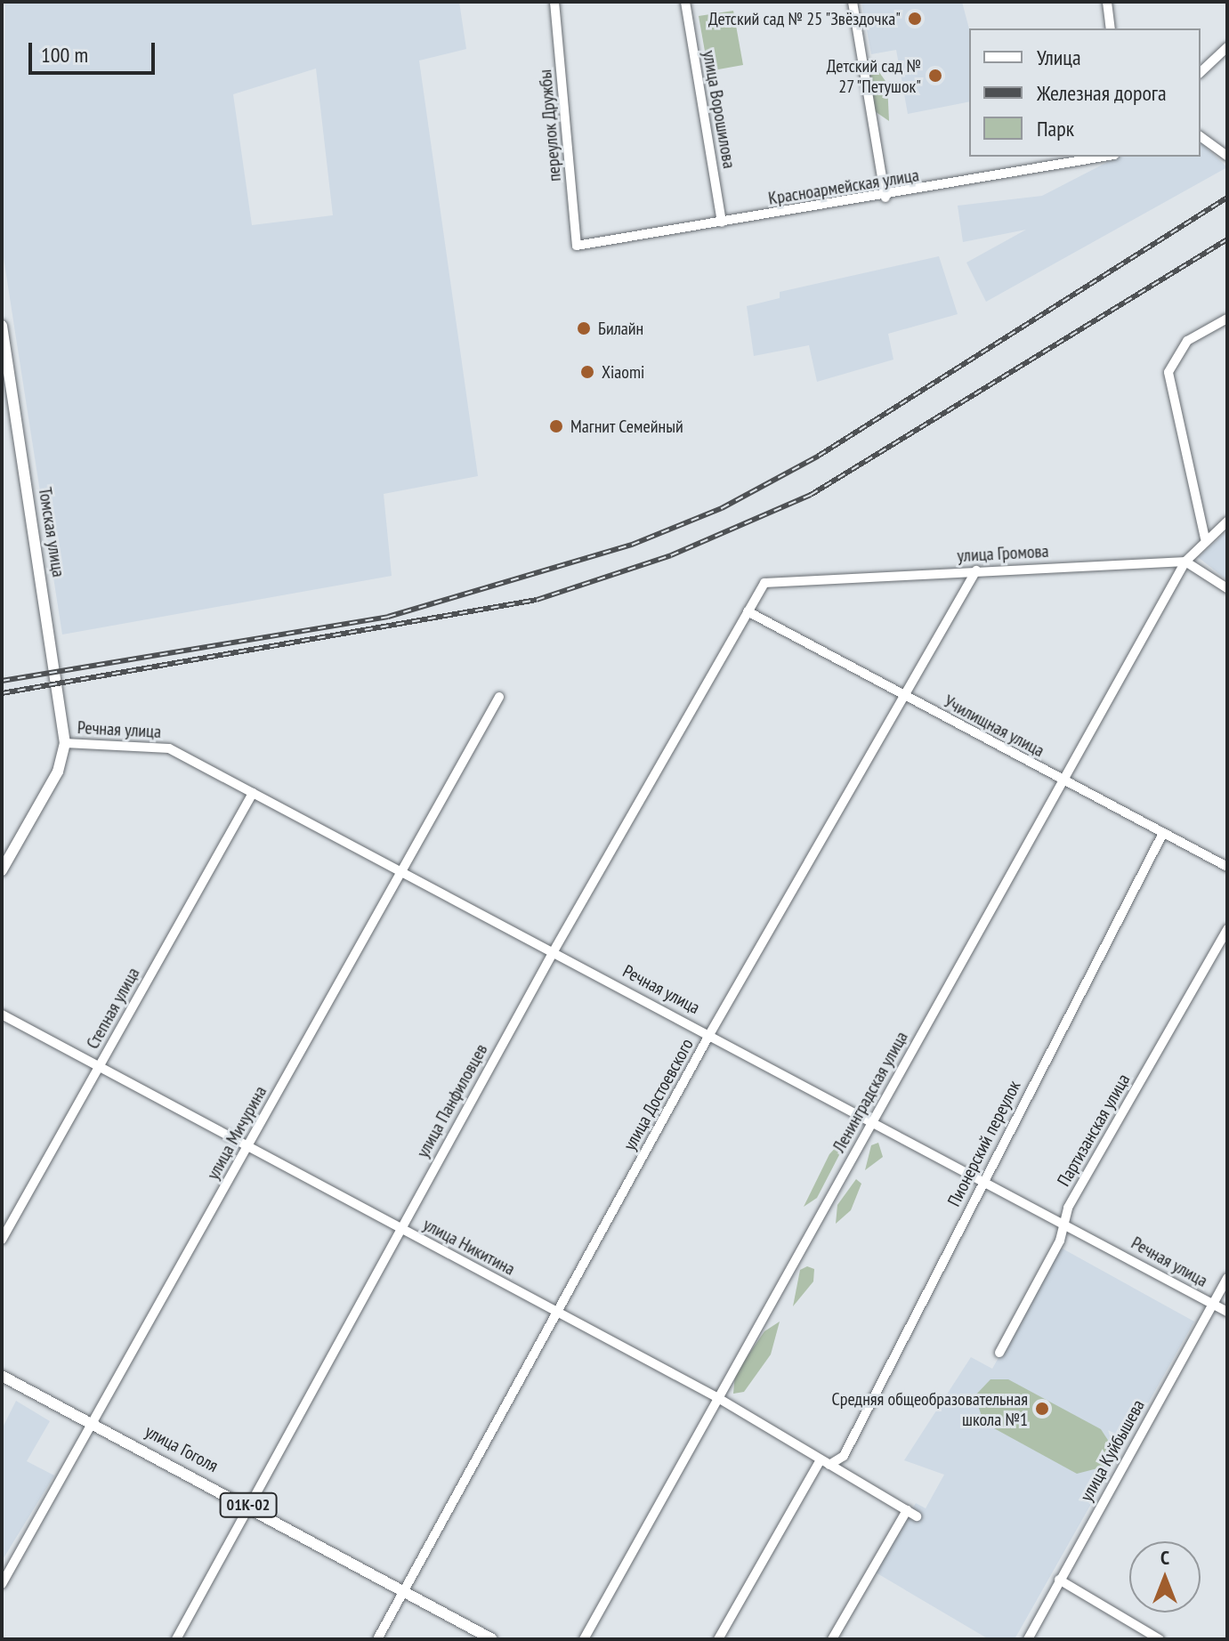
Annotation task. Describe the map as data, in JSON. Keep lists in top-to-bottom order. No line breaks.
{"streets":{"main road":["Томская улица","улица Гоголя","01К-02"],"street":["улица Ворошилова","переулок Дружбы","Красноармейская улица","улица Громова","Училищная улица","Речная улица","Степная улица","Ленинградская улица","улица Достоевского","улица Панфиловцев","Партизанская улица","улица Мичурина","Пионерский переулок","улица Никитина","улица Куйбышева"]},"crossings":[["улица Ворошилова","Красноармейская улица"],["переулок Дружбы","Красноармейская улица"],["Томская улица","Речная улица"],["улица Громова","Ленинградская улица"],["улица Громова","улица Достоевского"],["улица Громова","улица Панфиловцев"],["Училищная улица","Ленинградская улица"],["Училищная улица","улица Достоевского"],["Училищная улица","улица Панфиловцев"],["Училищная улица","Пионерский переулок"],["Речная улица","Степная улица"],["Речная улица","Ленинградская улица"],["Речная улица","улица Достоевского"],["Речная улица","улица Панфиловцев"],["Речная улица","Партизанская улица"],["Речная улица","улица Мичурина"],["Речная улица","Пионерский переулок"],["Речная улица","улица Куйбышева"],["Степная улица","улица Никитина"],["Ленинградская улица","улица Никитина"],["улица Достоевского","улица Никитина"],["улица Достоевского","улица Гоголя"],["улица Панфиловцев","улица Никитина"],["улица Панфиловцев","улица Гоголя"],["улица Мичурина","улица Никитина"],["улица Мичурина","улица Гоголя"],["Пионерский переулок","улица Никитина"]],"places":["Детский сад № 25 \"Звёздочка\"","Детский сад № 27 \"Петушок\"","Билайн","Xiaomi","Магнит Семейный","Средняя общеобразовательная школа №1"],"legend":["Улица","Железная дорога","Парк"],"scale_bar":"100 m","north":"top"}
